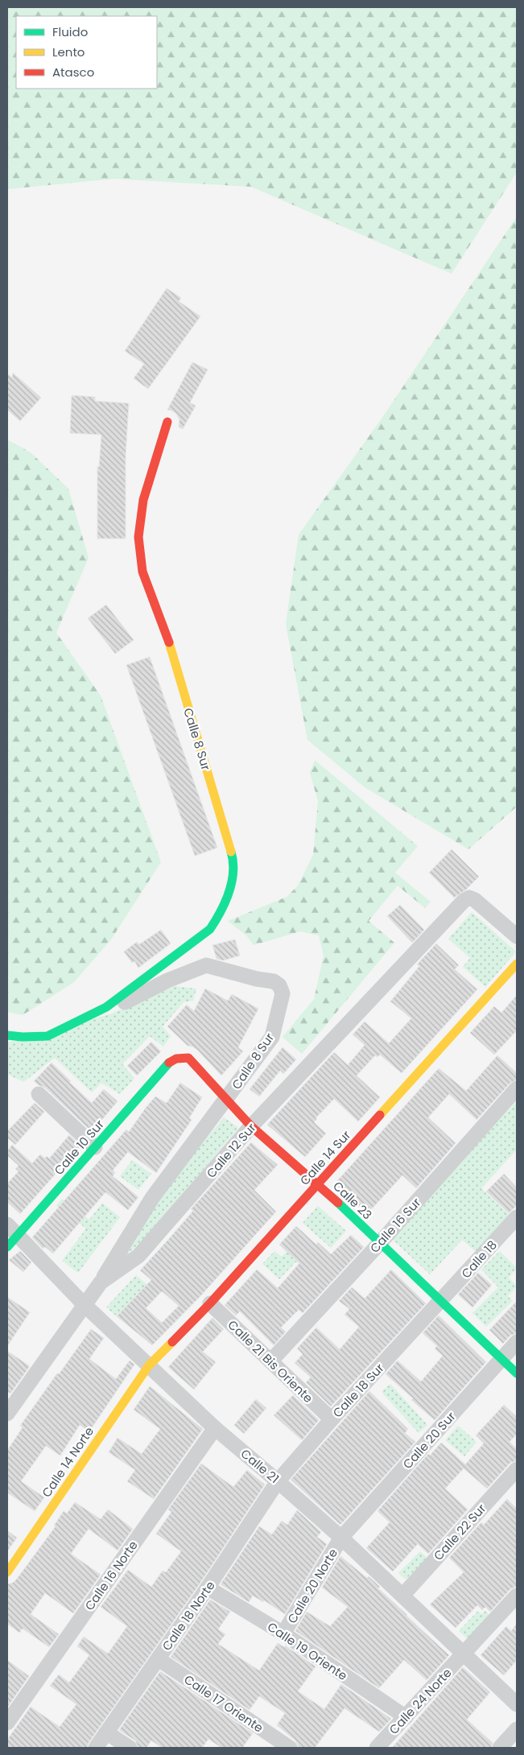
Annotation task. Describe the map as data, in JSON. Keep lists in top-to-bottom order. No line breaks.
{"streets":{"street":["Calle 8 Sur","Calle 10 Sur","Calle 12 Sur","Calle 14 Sur","Calle 23","Calle 16 Sur","Calle 18","Calle 21 Bis Oriente","Calle 18 Sur","Calle 20 Sur","Calle 14 Norte","Calle 21","Calle 22 Sur","Calle 16 Norte","Calle 20 Norte","Calle 18 Norte","Calle 19 Oriente","Calle 24 Norte","Calle 17 Oriente"]},"crossings":[["Calle 8 Sur","Calle 12 Sur"],["Calle 8 Sur","Calle 23"],["Calle 10 Sur","Calle 23"],["Calle 10 Sur","Calle 21"],["Calle 12 Sur","Calle 23"],["Calle 12 Sur","Calle 21"],["Calle 14 Sur","Calle 23"],["Calle 14 Sur","Calle 21 Bis Oriente"],["Calle 14 Sur","Calle 14 Norte"],["Calle 14 Sur","Calle 21"],["Calle 23","Calle 16 Sur"],["Calle 23","Calle 18"],["Calle 23","Calle 18 Sur"],["Calle 23","Calle 20 Sur"],["Calle 16 Sur","Calle 21 Bis Oriente"],["Calle 18","Calle 18 Sur"],["Calle 21 Bis Oriente","Calle 18 Sur"],["Calle 18 Sur","Calle 21"],["Calle 18 Sur","Calle 18 Norte"],["Calle 20 Sur","Calle 21"],["Calle 20 Sur","Calle 20 Norte"],["Calle 14 Norte","Calle 21"],["Calle 21","Calle 22 Sur"],["Calle 21","Calle 16 Norte"],["Calle 21","Calle 20 Norte"],["Calle 21","Calle 18 Norte"],["Calle 21","Calle 24 Norte"],["Calle 20 Norte","Calle 19 Oriente"],["Calle 18 Norte","Calle 19 Oriente"],["Calle 18 Norte","Calle 17 Oriente"],["Calle 19 Oriente","Calle 24 Norte"]],"legend":["Fluido","Lento","Atasco"]}
